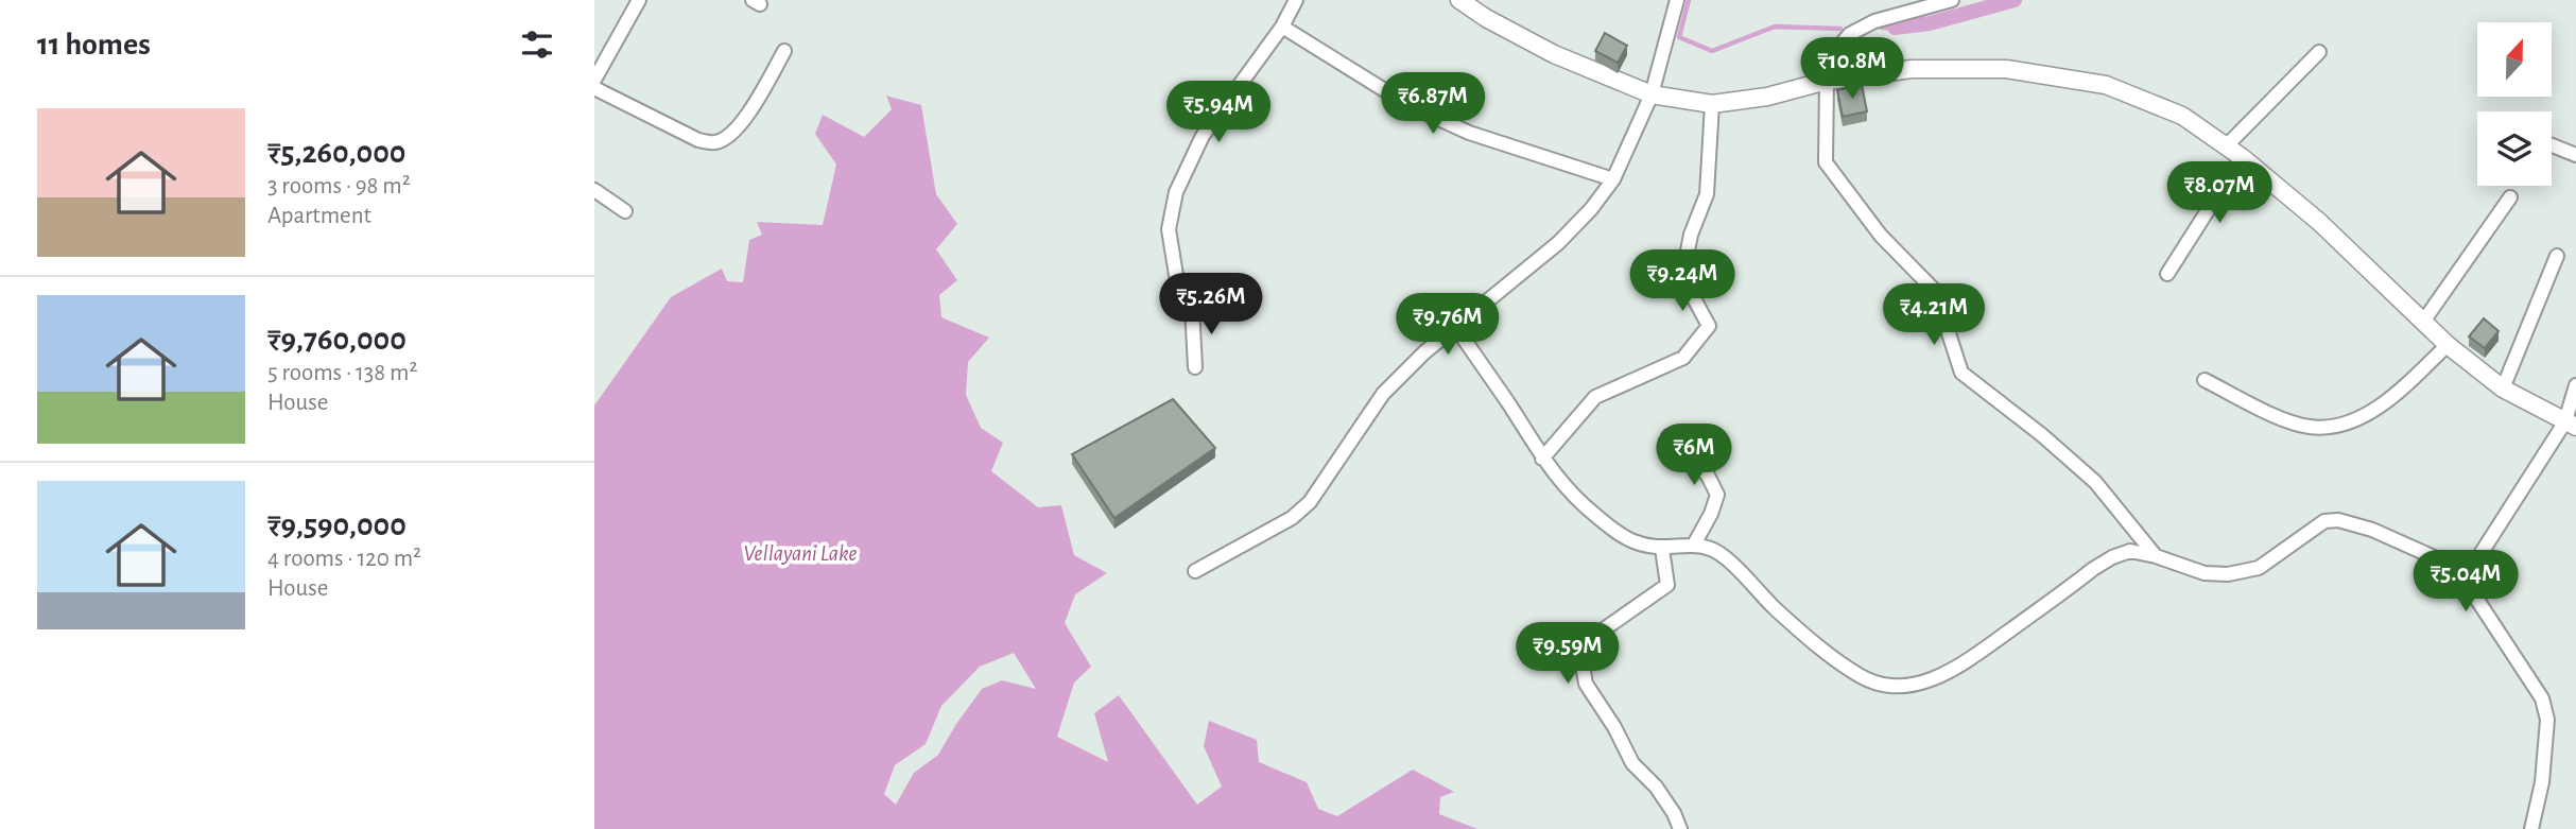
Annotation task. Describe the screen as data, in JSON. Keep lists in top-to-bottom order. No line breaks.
{"water":["Vellayani Lake"],"north":"top","page":{"heading":"11 homes","price":["₹10.8M","₹6.87M","₹5.94M","₹8.07M","₹9.24M","₹5.26M","₹4.21M","₹9.76M","₹6M","₹5.04M","₹9.59M"],"list":[{"name":"₹5,260,000","note":"3 rooms · 98 m² · Apartment"},{"name":"₹9,760,000","note":"5 rooms · 138 m² · House"},{"name":"₹9,590,000","note":"4 rooms · 120 m² · House"}]}}
